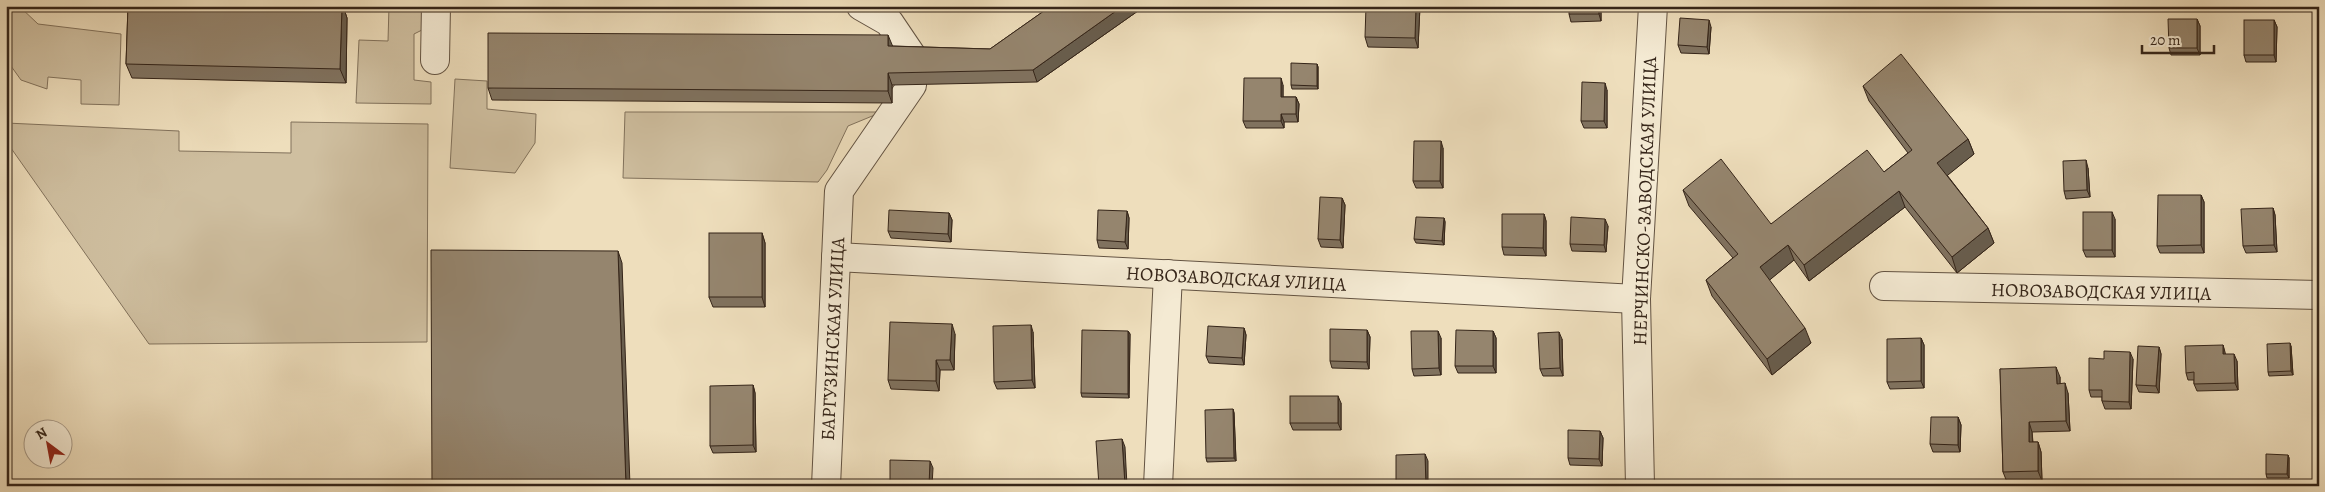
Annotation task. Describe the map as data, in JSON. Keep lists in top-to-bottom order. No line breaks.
{"streets":{"street":["НЕРЧИНСКО-ЗАВОДСКАЯ УЛИЦА","НОВОЗАВОДСКАЯ УЛИЦА","БАРГУЗИНСКАЯ УЛИЦА"]},"crossings":[["НЕРЧИНСКО-ЗАВОДСКАЯ УЛИЦА","НОВОЗАВОДСКАЯ УЛИЦА"],["НОВОЗАВОДСКАЯ УЛИЦА","БАРГУЗИНСКАЯ УЛИЦА"]],"scale_bar":"20 m","north":"top left"}
